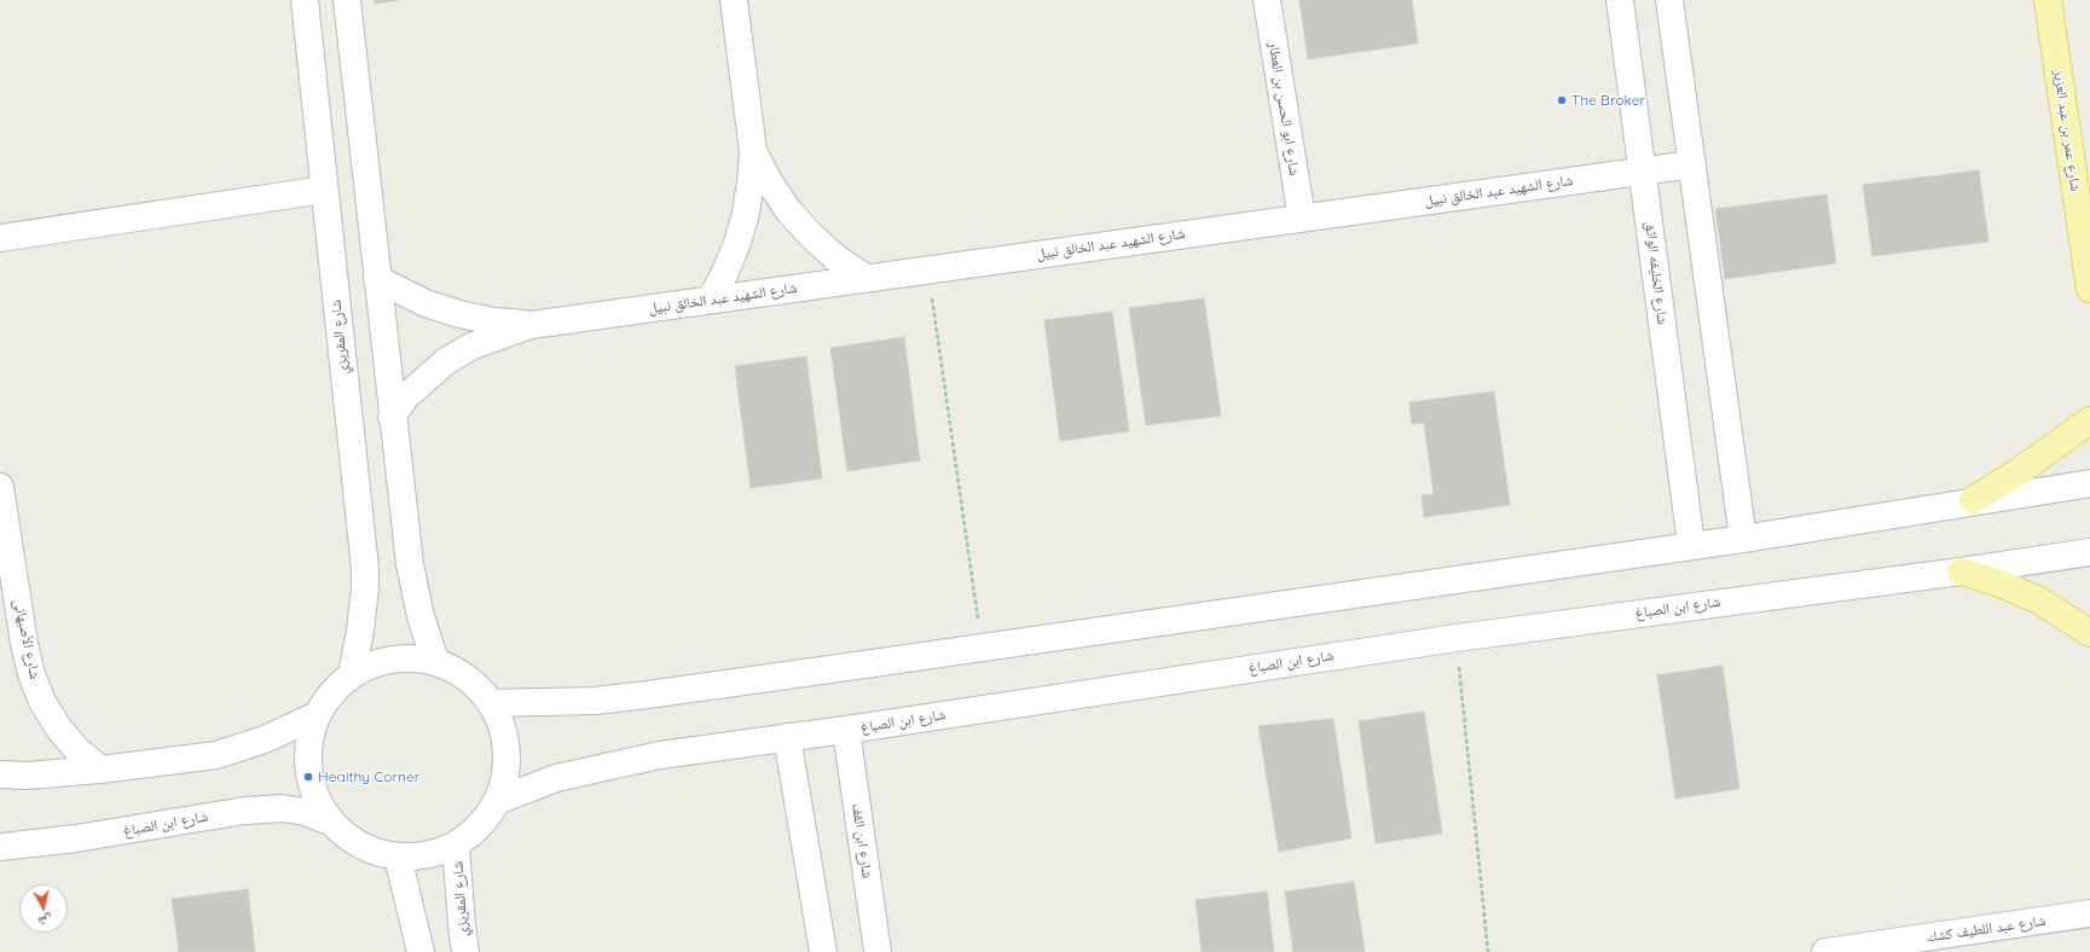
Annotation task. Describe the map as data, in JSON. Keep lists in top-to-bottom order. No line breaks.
{"streets":{"main road":["شارع عمر بن عبد العزيز"],"street":["شارع ابو الحسن بن العطار","شارع الشهيد عبد الخالق نبيل","شارع الخليفه الواثق","شارع المقريزي","شارع ابن الصباغ","شارع الأصبهانى","شارع ابن القف","شارع عبد اللطيف كشك"]},"crossings":[["شارع ابو الحسن بن العطار","شارع الشهيد عبد الخالق نبيل"],["شارع الشهيد عبد الخالق نبيل","شارع الخليفه الواثق"],["شارع ابن الصباغ","شارع ابن القف"]],"places":["The Broker","Healthy Corner"],"north":"bottom"}
